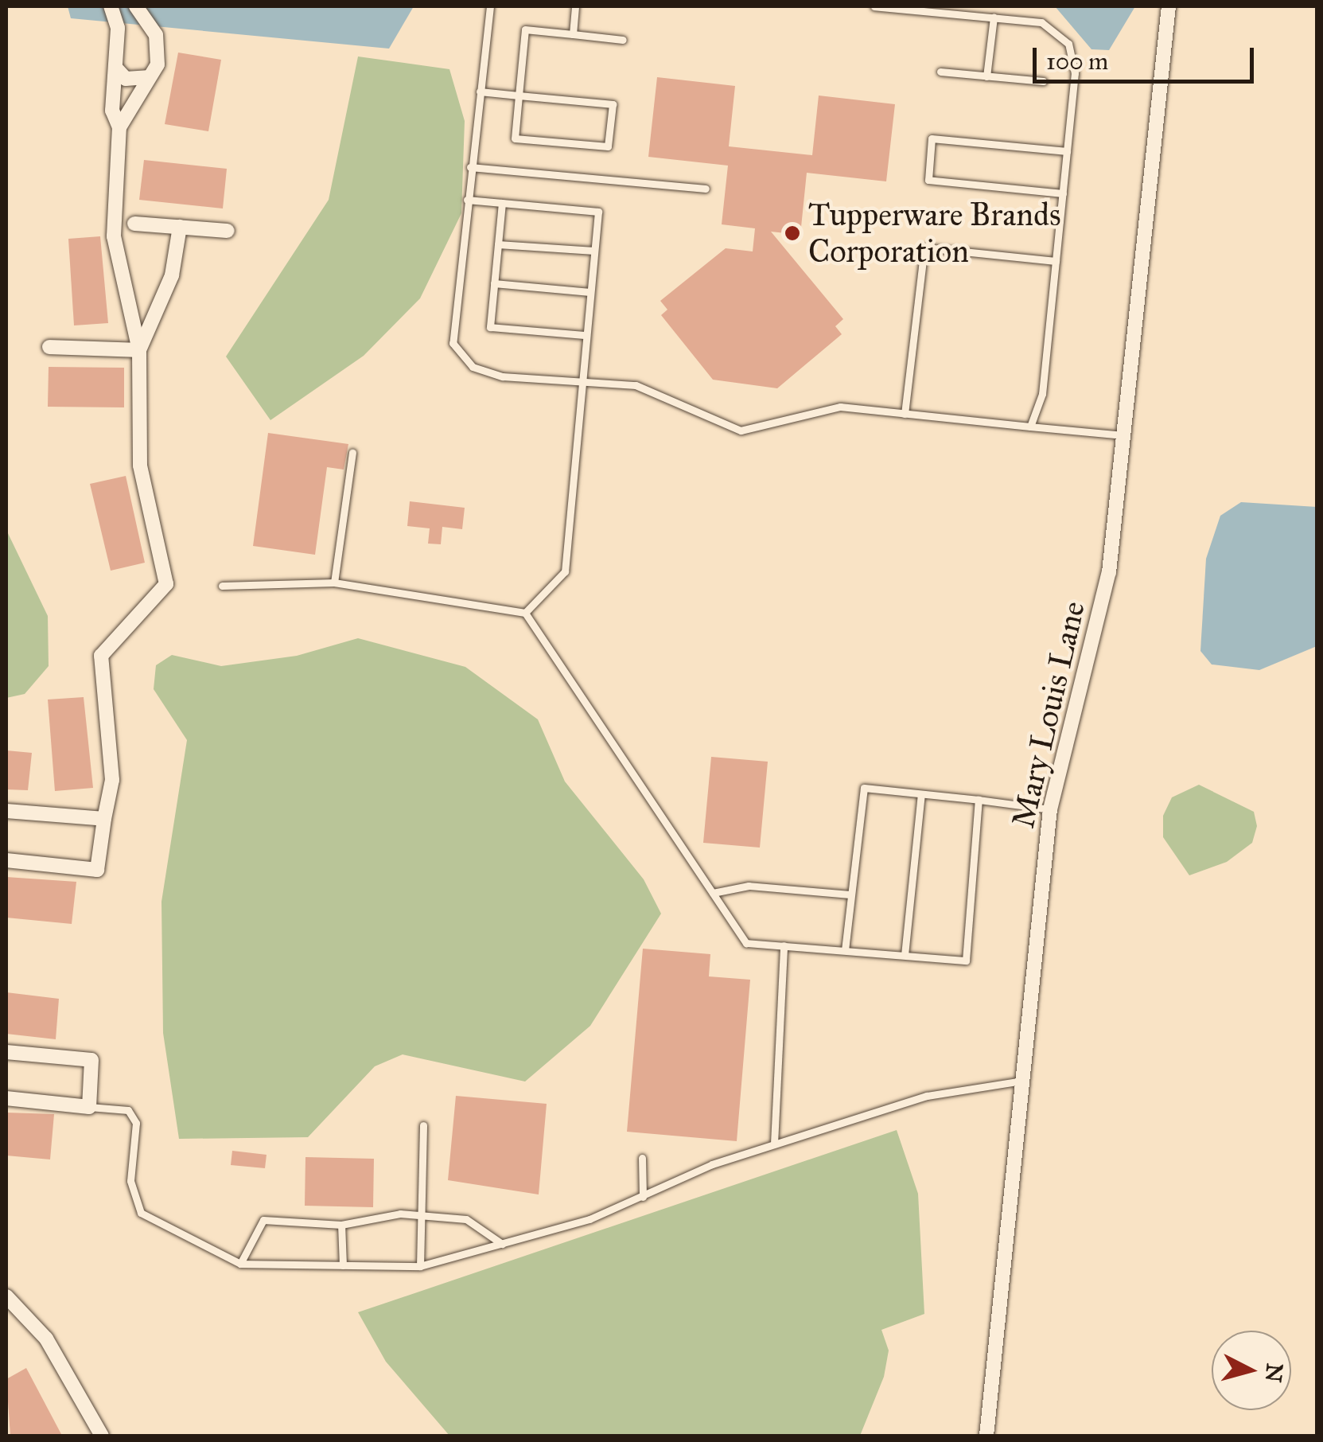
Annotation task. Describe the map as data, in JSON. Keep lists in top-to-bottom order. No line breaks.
{"streets":{"street":["Mary Louis Lane"]},"places":["Tupperware Brands Corporation"],"scale_bar":"100 m","north":"right"}
